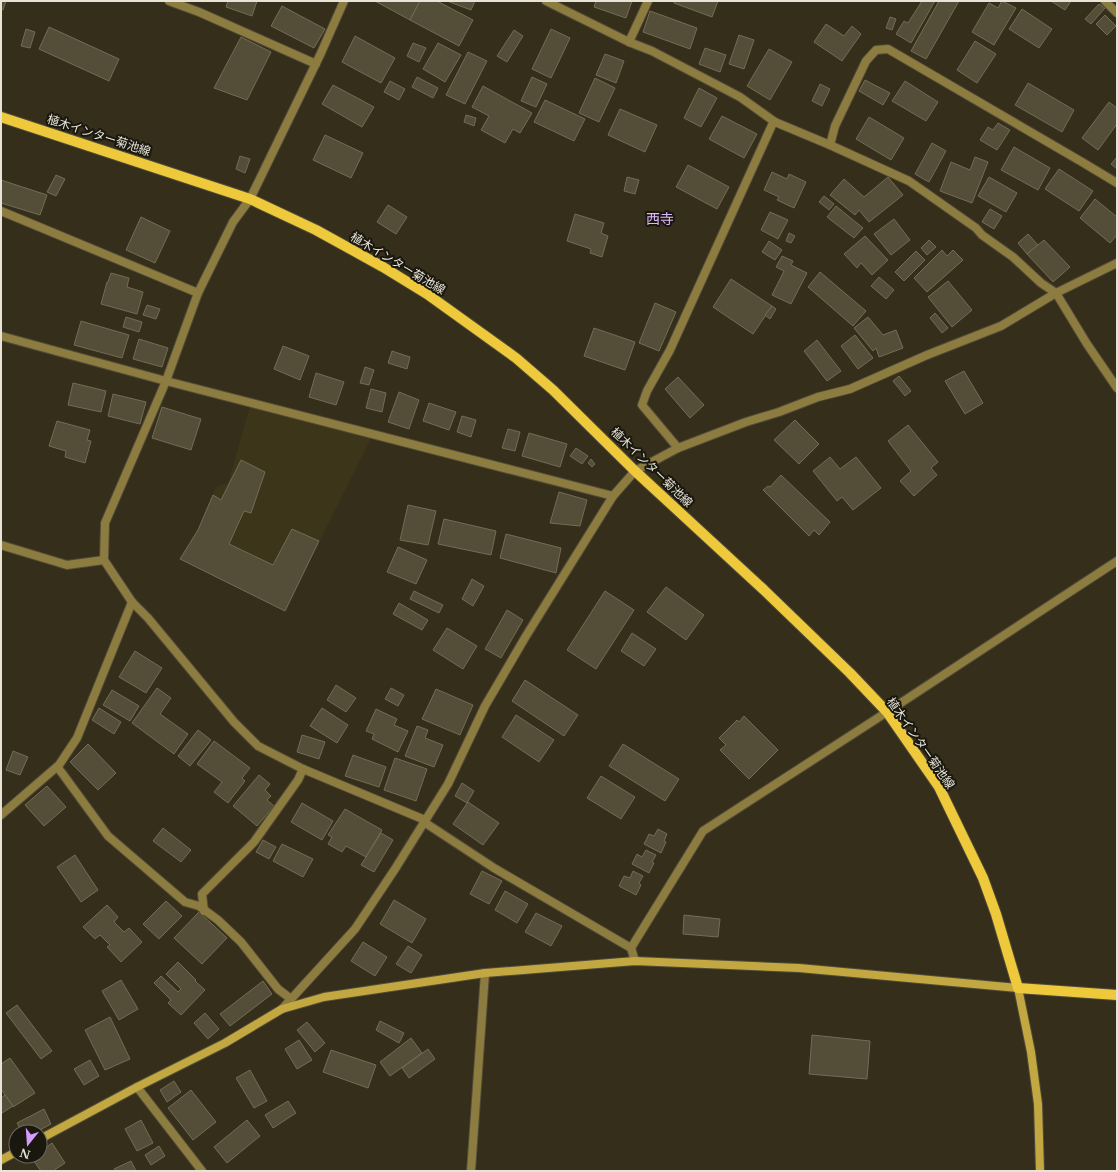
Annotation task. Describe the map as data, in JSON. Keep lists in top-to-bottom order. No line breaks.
{"streets":{"main road":["植木インター菊池線"]},"districts":["西寺"],"north":"bottom"}
